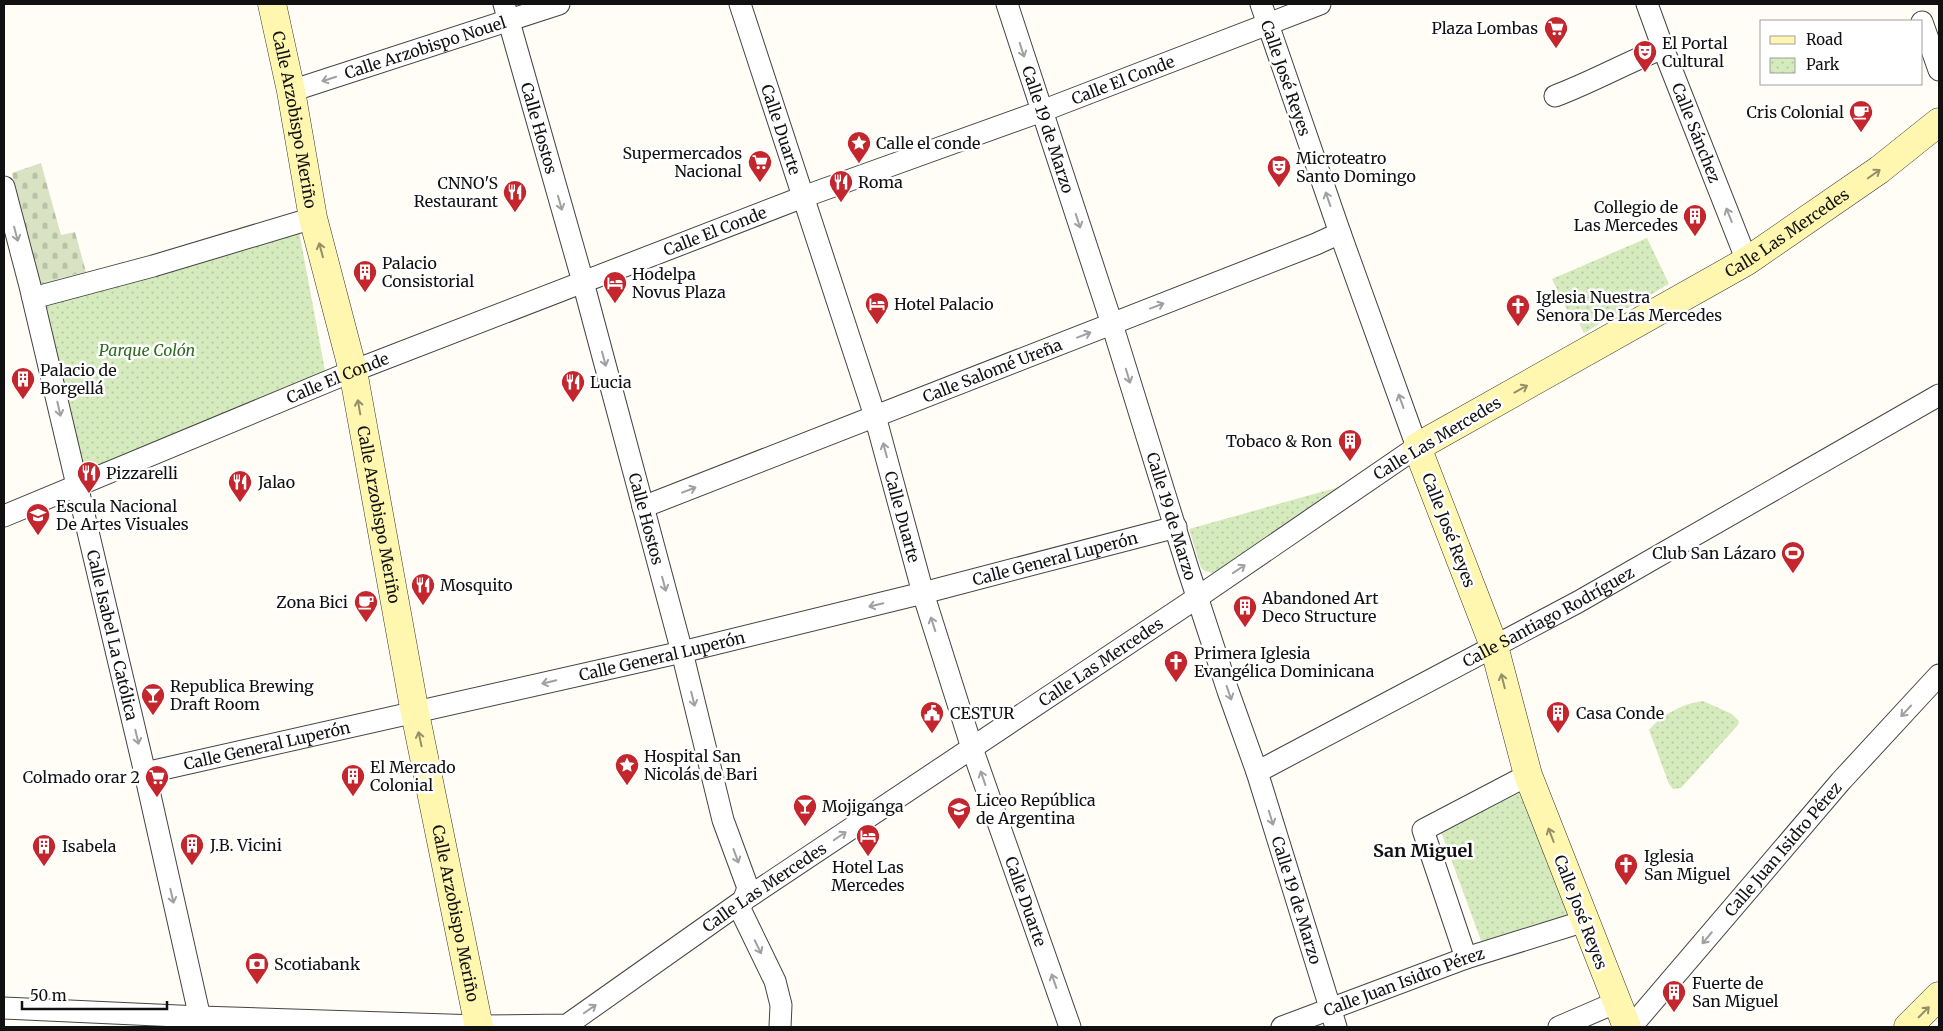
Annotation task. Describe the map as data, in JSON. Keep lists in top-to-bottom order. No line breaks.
{"streets":{"main road":["Calle José Reyes","Calle Arzobispo Meriño","Calle Las Mercedes"],"street":["Calle Arzobispo Nouel","Calle El Conde","Calle Hostos","Calle Duarte","Calle 19 de Marzo","Calle Sánchez","Calle Salomé Ureña","Calle General Luperón","Calle Santiago Rodríguez","Calle Isabel La Católica","Calle Juan Isidro Pérez"]},"crossings":[["Calle Arzobispo Nouel","Calle Arzobispo Meriño"],["Calle Arzobispo Nouel","Calle Hostos"],["Calle José Reyes","Calle El Conde"],["Calle José Reyes","Calle Las Mercedes"],["Calle José Reyes","Calle Salomé Ureña"],["Calle José Reyes","Calle Santiago Rodríguez"],["Calle José Reyes","Calle Juan Isidro Pérez"],["Calle El Conde","Calle Arzobispo Meriño"],["Calle El Conde","Calle Hostos"],["Calle El Conde","Calle Duarte"],["Calle El Conde","Calle 19 de Marzo"],["Calle El Conde","Calle Isabel La Católica"],["Calle Arzobispo Meriño","Calle Las Mercedes"],["Calle Arzobispo Meriño","Calle General Luperón"],["Calle Hostos","Calle Las Mercedes"],["Calle Hostos","Calle Salomé Ureña"],["Calle Hostos","Calle General Luperón"],["Calle Duarte","Calle Las Mercedes"],["Calle Duarte","Calle Salomé Ureña"],["Calle Duarte","Calle General Luperón"],["Calle 19 de Marzo","Calle Las Mercedes"],["Calle 19 de Marzo","Calle Salomé Ureña"],["Calle 19 de Marzo","Calle General Luperón"],["Calle 19 de Marzo","Calle Santiago Rodríguez"],["Calle 19 de Marzo","Calle Juan Isidro Pérez"],["Calle Sánchez","Calle Las Mercedes"],["Calle Las Mercedes","Calle Isabel La Católica"],["Calle General Luperón","Calle Isabel La Católica"]],"one_way":["Calle Arzobispo Nouel","Calle José Reyes","Calle Arzobispo Meriño","Calle Hostos","Calle Duarte","Calle 19 de Marzo","Calle Sánchez","Calle Las Mercedes","Calle Salomé Ureña","Calle General Luperón","Calle Isabel La Católica","Calle Juan Isidro Pérez"],"districts":["San Miguel"],"parks":["Parque Colón"],"places":{"supermarket":["Plaza Lombas","Supermercados Nacional","Colmado orar 2"],"theatre":["El Portal Cultural","Microteatro Santo Domingo"],"cafe":["Cris Colonial","Zona Bici"],"place":["Calle el conde","Hospital San Nicolás de Bari"],"restaurant":["Roma","CNNO'S Restaurant","Lucia","Pizzarelli","Jalao","Mosquito"],"building":["Collegio de Las Mercedes","Palacio Consistorial","Palacio de Borgellá","Tobaco & Ron","Abandoned Art Deco Structure","Casa Conde","El Mercado Colonial","J.B. Vicini","Isabela","Fuerte de San Miguel"],"hotel":["Hodelpa Novus Plaza","Hotel Palacio","Hotel Las Mercedes"],"church":["Iglesia Nuestra Senora De Las Mercedes","Primera Iglesia Evangélica Dominicana","Iglesia San Miguel"],"school or university":["Escula Nacional De Artes Visuales","Liceo República de Argentina"],"sports":["Club San Lázaro"],"bar":["Republica Brewing Draft Room","Mojiganga"],"public building":["CESTUR"],"bank":["Scotiabank"]},"legend":["Road","Park"],"scale_bar":"50 m"}
